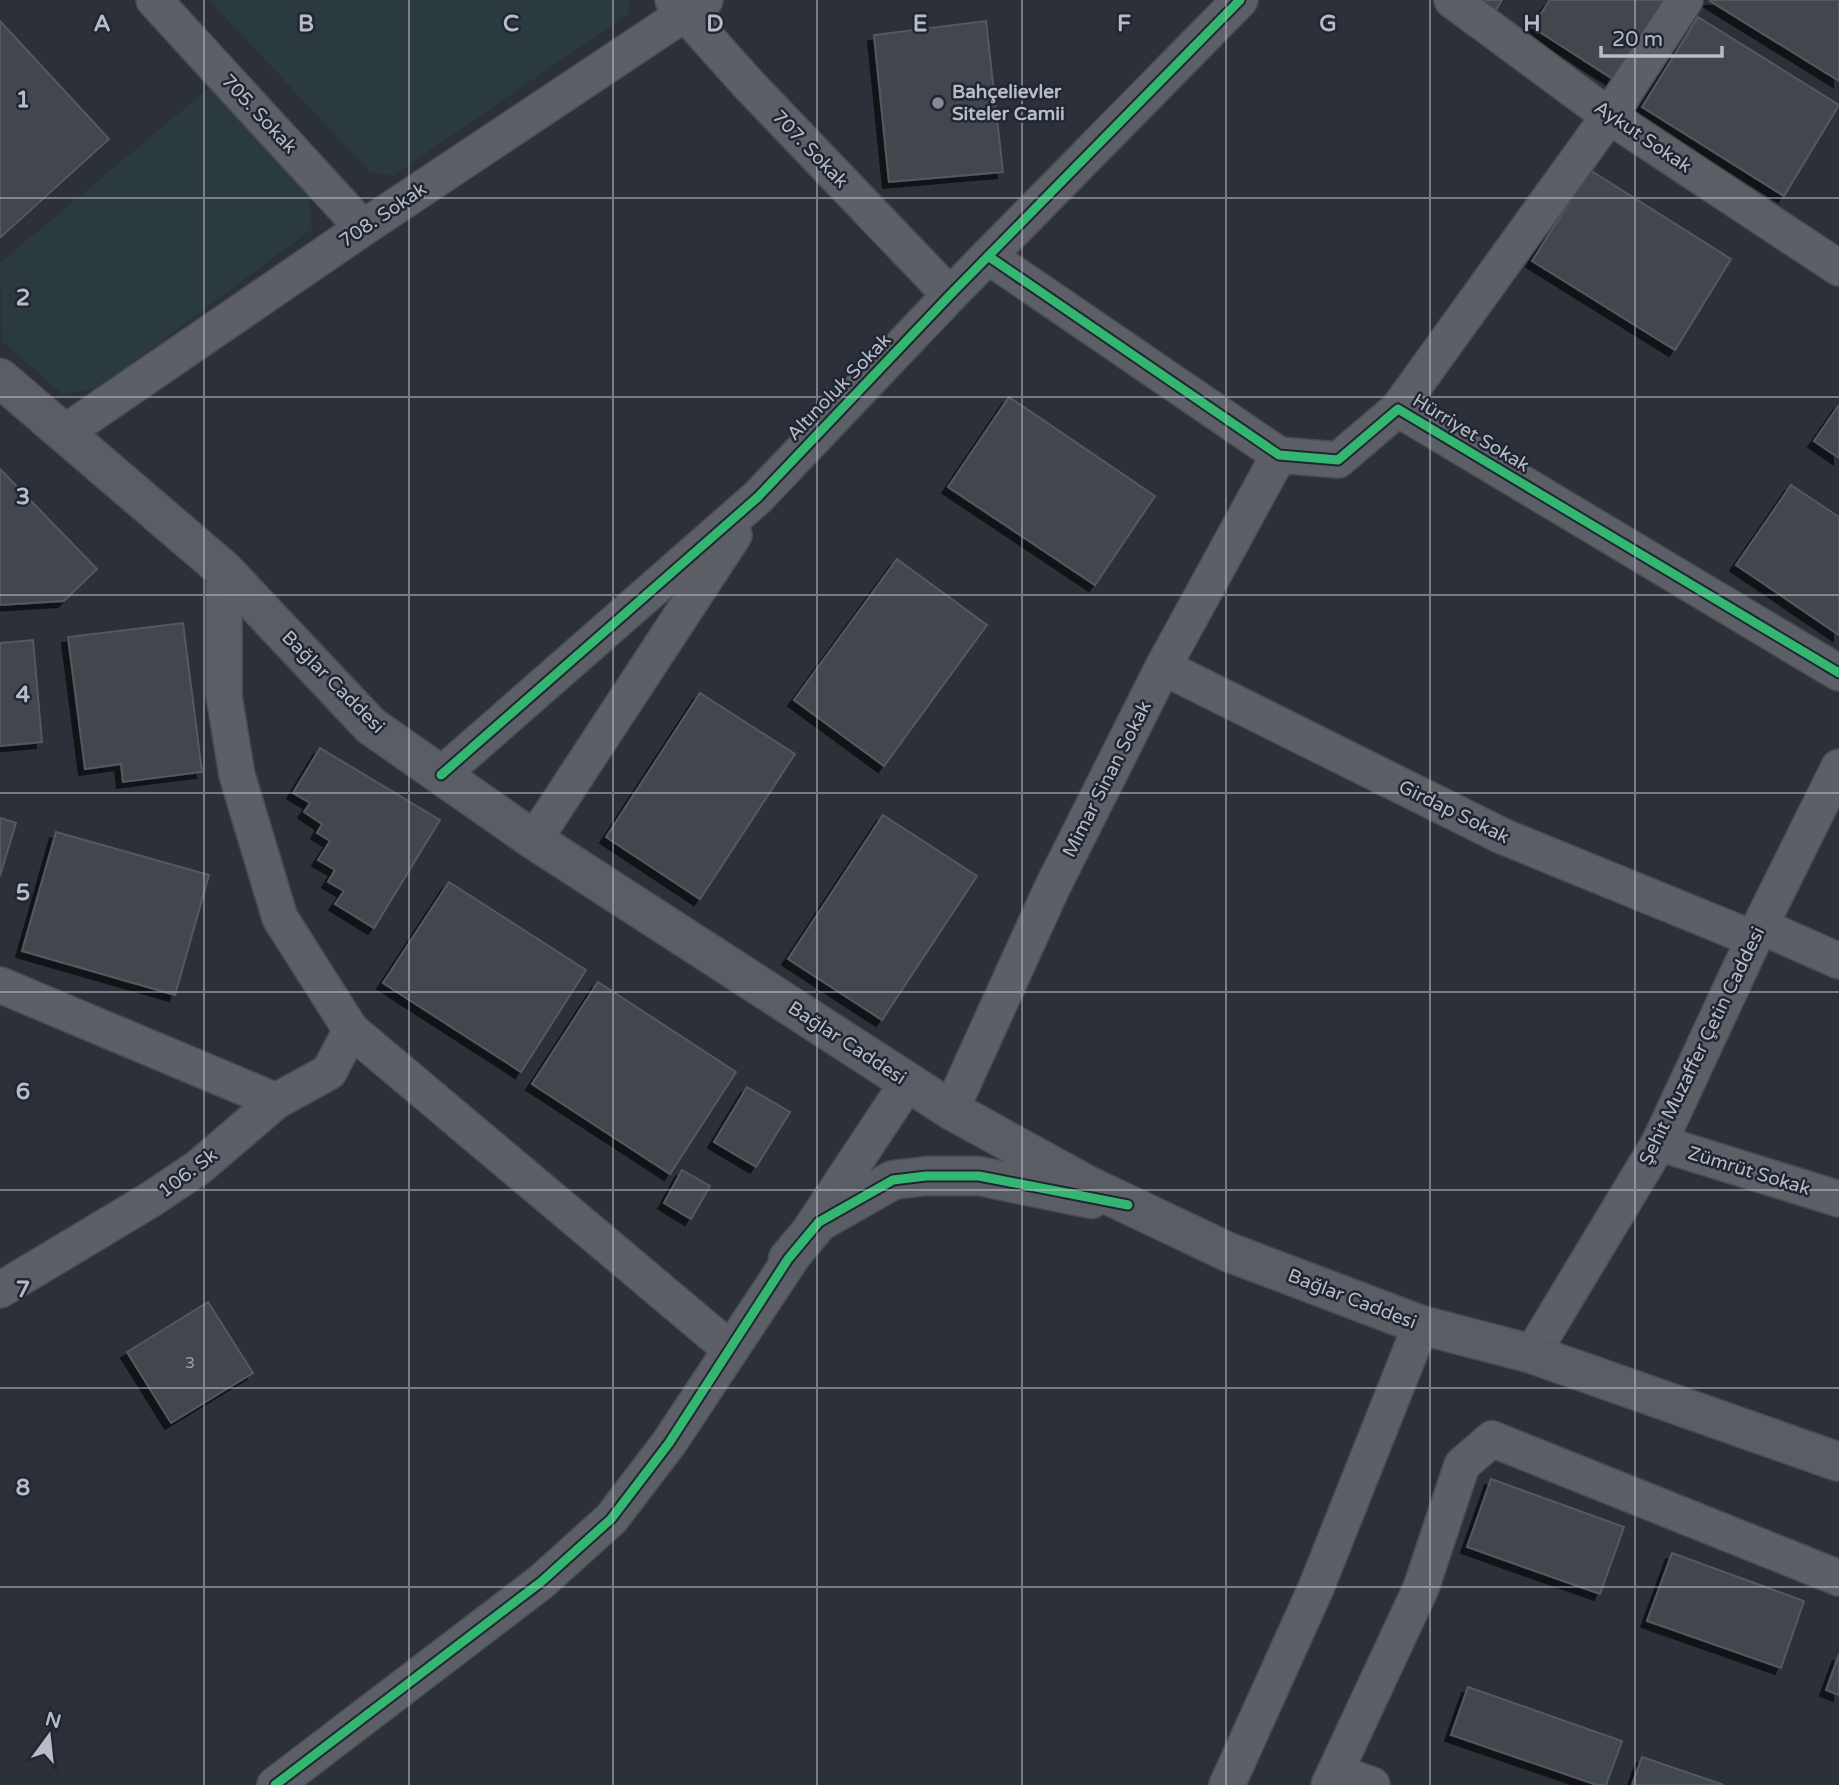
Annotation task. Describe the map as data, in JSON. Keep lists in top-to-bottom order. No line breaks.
{"streets":{"main road":["Bağlar Caddesi"],"street":["705. Sokak","Aykut Sokak","707. Sokak","708. Sokak","Altınoluk Sokak","Hürriyet Sokak","Mimar Sinan Sokak","Girdap Sokak","Şehit Muzaffer Çetin Caddesi","Zümrüt Sokak","106. Sk"]},"crossings":[["705. Sokak","708. Sokak"],["707. Sokak","708. Sokak"],["707. Sokak","Altınoluk Sokak"],["708. Sokak","Bağlar Caddesi"],["Altınoluk Sokak","Hürriyet Sokak"],["Altınoluk Sokak","Bağlar Caddesi"],["Hürriyet Sokak","Mimar Sinan Sokak"],["Bağlar Caddesi","Mimar Sinan Sokak"],["Bağlar Caddesi","Şehit Muzaffer Çetin Caddesi"],["Mimar Sinan Sokak","Girdap Sokak"],["Girdap Sokak","Şehit Muzaffer Çetin Caddesi"],["Şehit Muzaffer Çetin Caddesi","Zümrüt Sokak"]],"places":["Bahçelievler Siteler Camii"],"house_numbers":["3"],"scale_bar":"20 m","north":"top","grid":{"columns":["A","B","C","D","E","F","G","H"],"rows":["1","2","3","4","5","6","7","8"]}}
